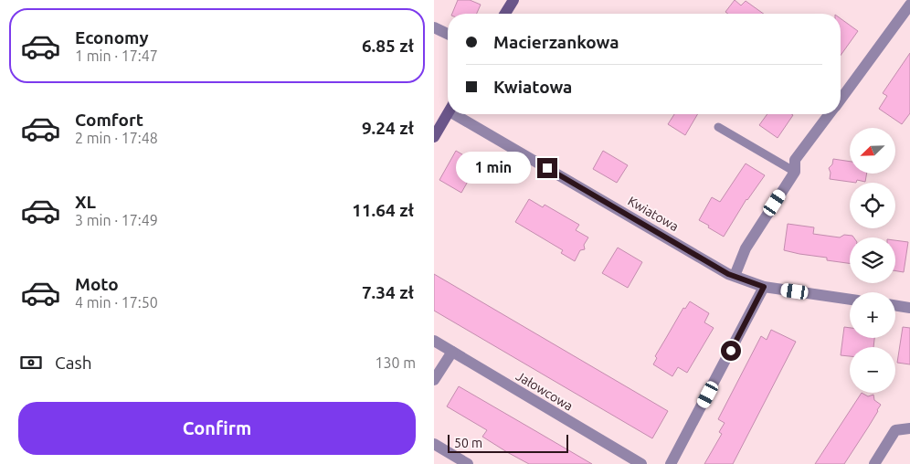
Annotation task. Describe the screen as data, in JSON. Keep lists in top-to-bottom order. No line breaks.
{"streets":{"street":["Kwiatowa","Jałowcowa"]},"scale_bar":"50 m","north":"bottom left","page":{"list":[{"name":"Economy","note":"1 min · 17:47","value":"6.85 zł"},{"name":"Comfort","note":"2 min · 17:48","value":"9.24 zł"},{"name":"XL","note":"3 min · 17:49","value":"11.64 zł"},{"name":"Moto","note":"4 min · 17:50","value":"7.34 zł"}],"banner":["Macierzankowa","Kwiatowa"],"map_buttons":["+","−"],"bubble":"1 min","pay":["Cash","130 m"],"buttons":"Confirm","scale":"50 m"}}
